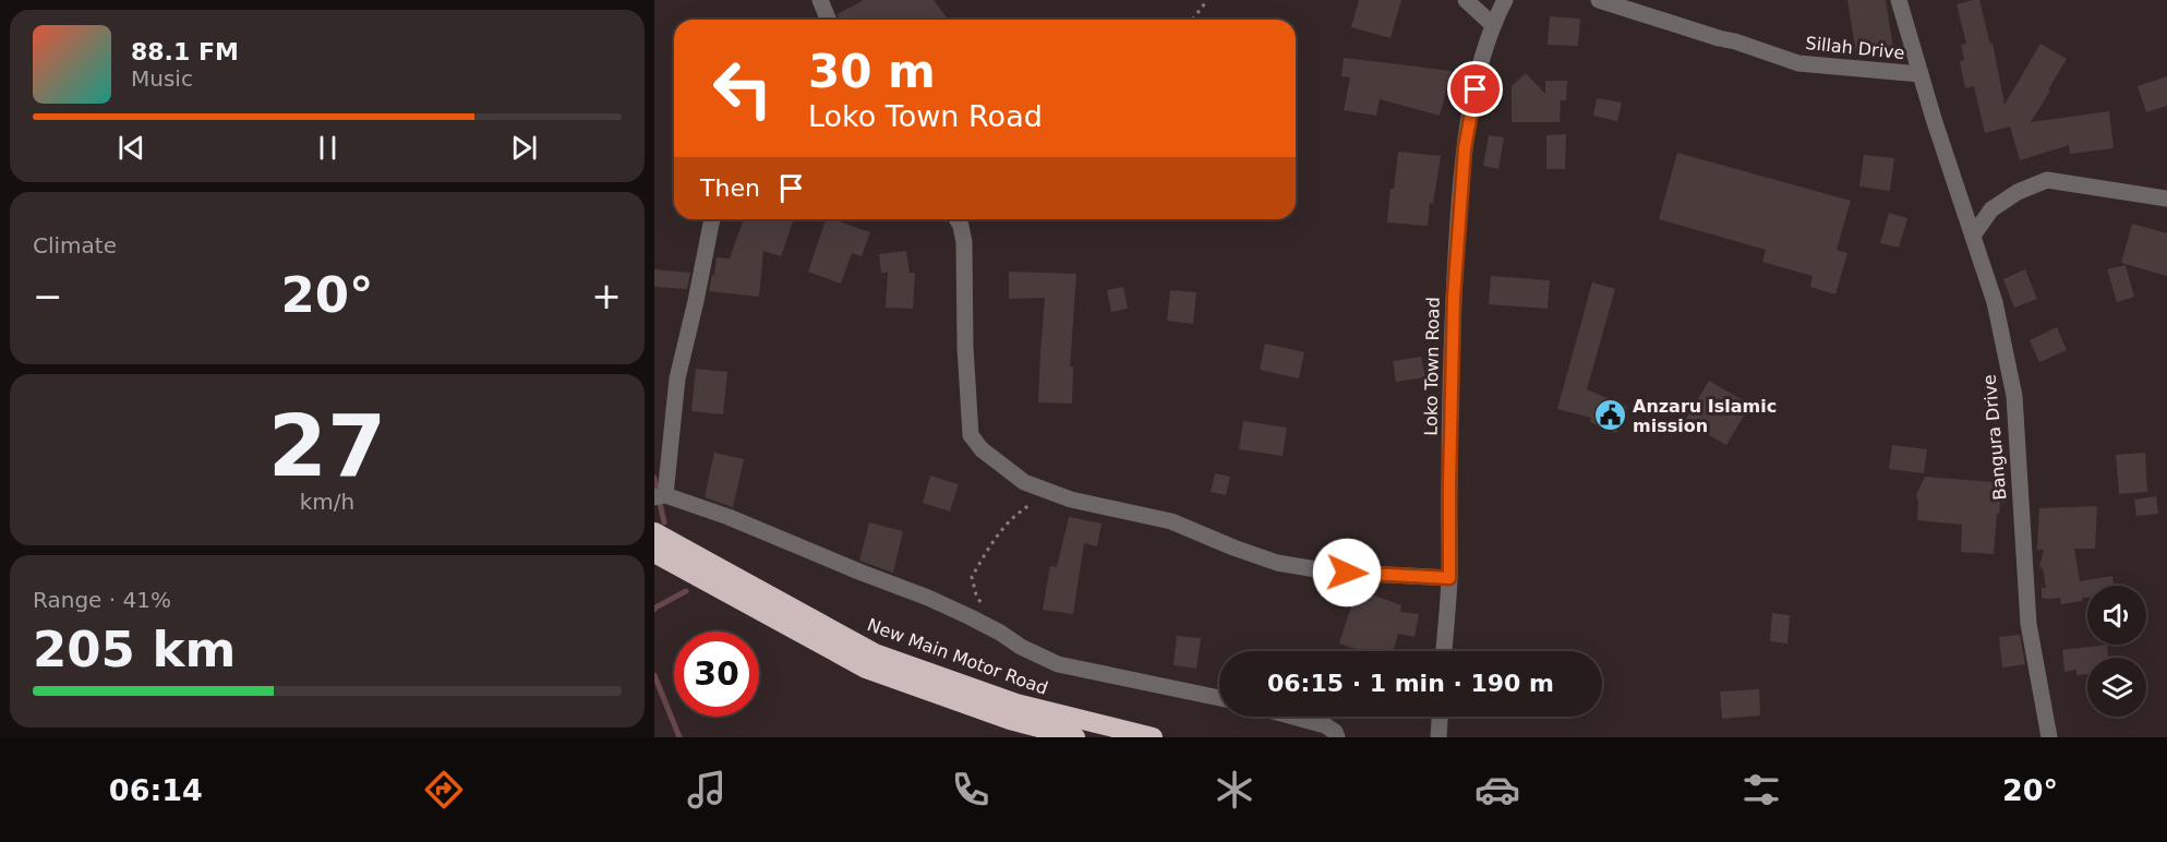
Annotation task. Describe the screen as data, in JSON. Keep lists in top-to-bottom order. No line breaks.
{"streets":{"highway":["New Main Motor Road"],"street":["Sillah Drive","Loko Town Road","Bangura Drive"]},"crossings":[["Sillah Drive","Bangura Drive"]],"places":{"public building":["Anzaru Islamic mission"]},"page":{"turn":["30 m","Loko Town Road"],"song":["88.1 FM","Music"],"then":"Then","tile":["Climate",["27","km/h"],["Range · 41%","205 km"]],"heat":["−","20°","+"],"limit":"30","trip":"06:15 · 1 min · 190 m","tabs":["06:14","20°"]}}
